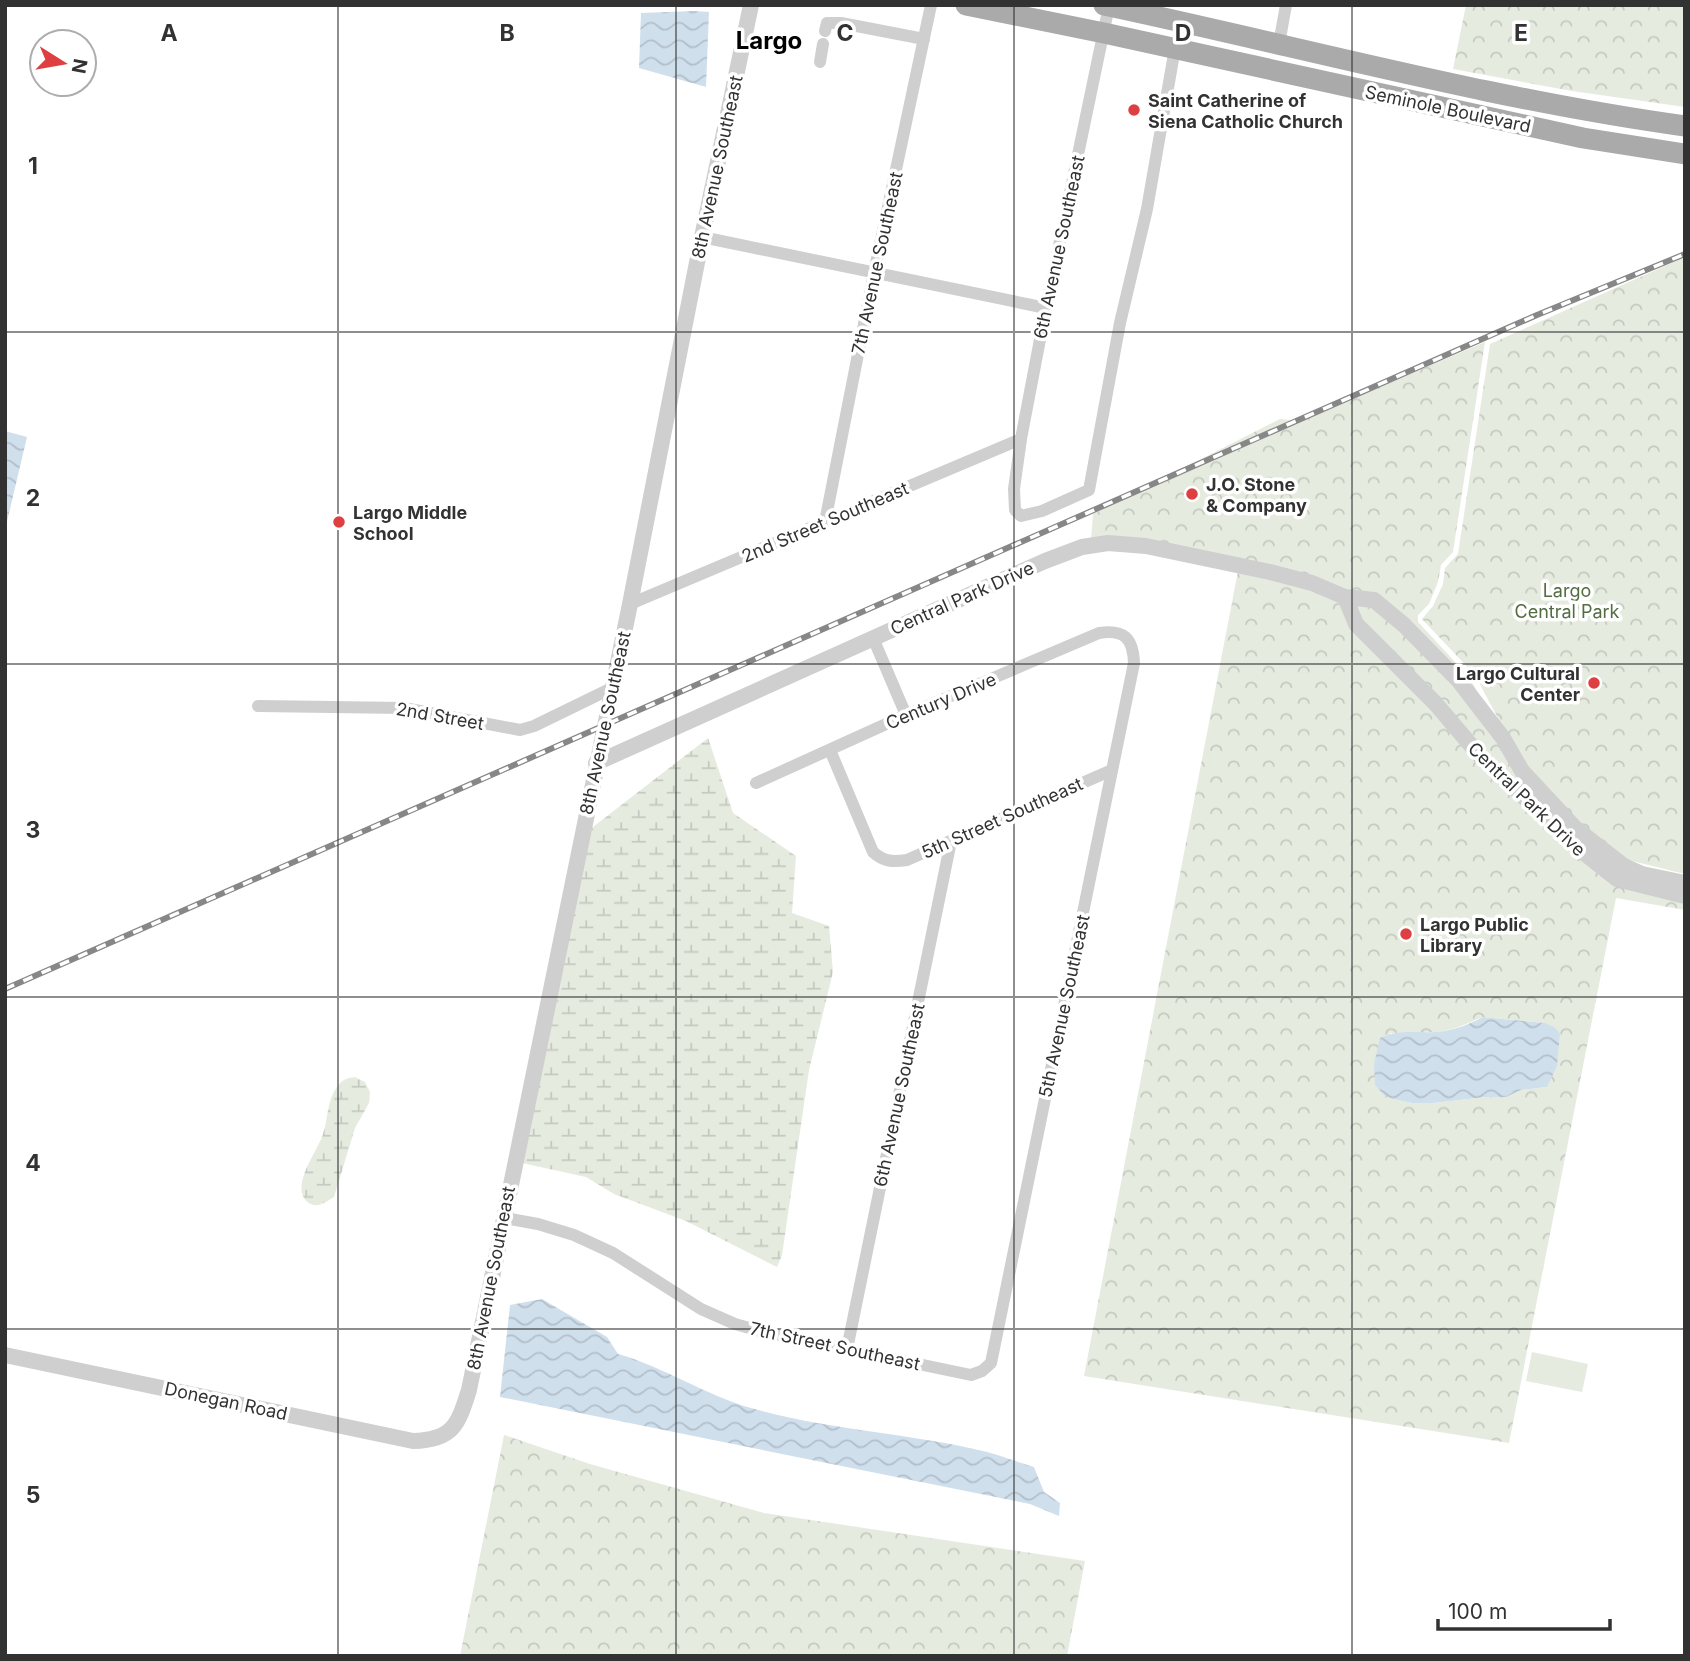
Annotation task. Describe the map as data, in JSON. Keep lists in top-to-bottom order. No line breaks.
{"streets":{"main road":["Seminole Boulevard"],"street":["8th Avenue Southeast","6th Avenue Southeast","7th Avenue Southeast","2nd Street Southeast","Central Park Drive","Century Drive","2nd Street","5th Street Southeast","5th Avenue Southeast","7th Street Southeast","Donegan Road"]},"crossings":[["Seminole Boulevard","6th Avenue Southeast"],["8th Avenue Southeast","2nd Street Southeast"],["8th Avenue Southeast","Central Park Drive"],["8th Avenue Southeast","2nd Street"],["8th Avenue Southeast","7th Street Southeast"],["8th Avenue Southeast","Donegan Road"],["6th Avenue Southeast","2nd Street Southeast"],["6th Avenue Southeast","5th Street Southeast"],["6th Avenue Southeast","7th Street Southeast"],["7th Avenue Southeast","2nd Street Southeast"],["Century Drive","5th Street Southeast"],["Century Drive","5th Avenue Southeast"],["5th Street Southeast","5th Avenue Southeast"],["5th Avenue Southeast","7th Street Southeast"]],"districts":["Largo"],"parks":["Largo Central Park"],"places":["Saint Catherine of Siena Catholic Church","J.O. Stone & Company","Largo Middle School","Largo Cultural Center","Largo Public Library"],"scale_bar":"100 m","north":"right","grid":{"columns":["A","B","C","D","E"],"rows":["1","2","3","4","5"]}}
